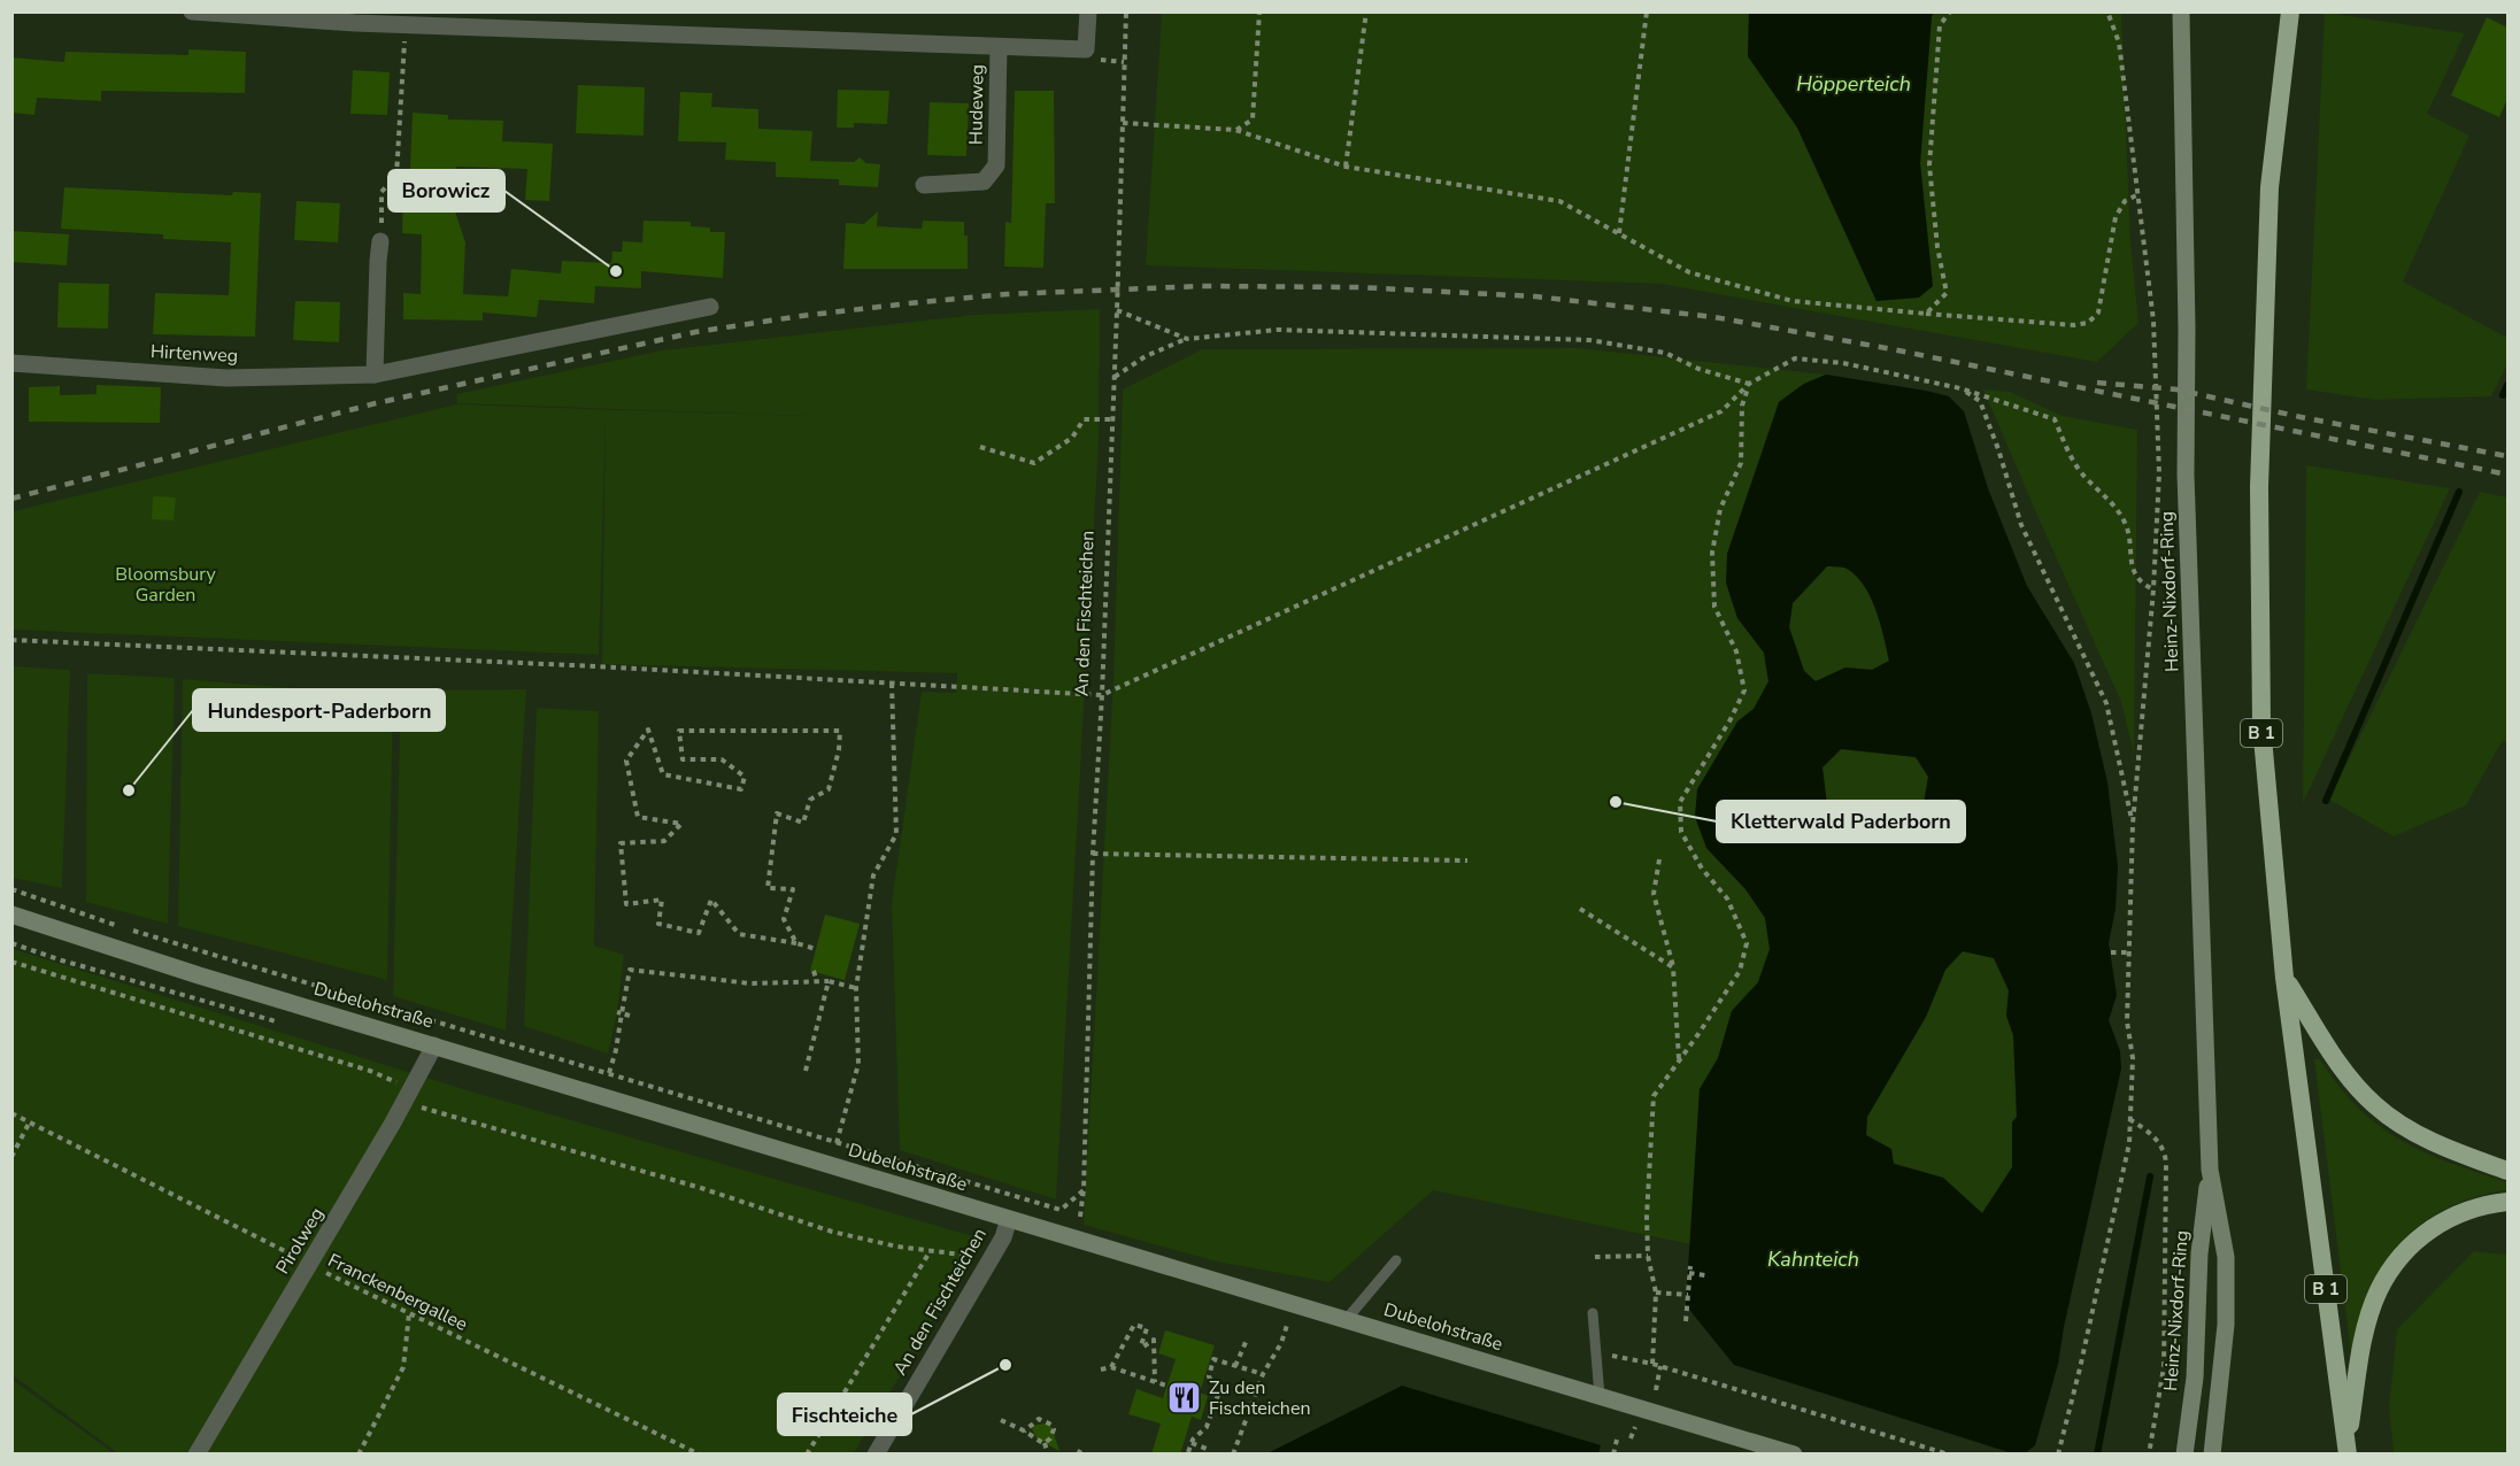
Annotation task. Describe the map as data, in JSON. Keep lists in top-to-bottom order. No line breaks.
{"streets":{"highway":["B 1"],"main road":["Heinz-Nixdorf-Ring","Dubelohstraße"],"street":["Hudeweg","Hirtenweg","An den Fischteichen","Pirolweg"],"path":["Franckenbergallee"]},"crossings":[["An den Fischteichen","Dubelohstraße"],["Dubelohstraße","Pirolweg"],["Pirolweg","Franckenbergallee"]],"water":["Höpperteich","Kahnteich"],"parks":["Bloomsbury Garden"],"places":{"other":["Borowicz","Hundesport-Paderborn","Kletterwald Paderborn","Fischteiche"],"restaurant":["Zu den Fischteichen"]}}
